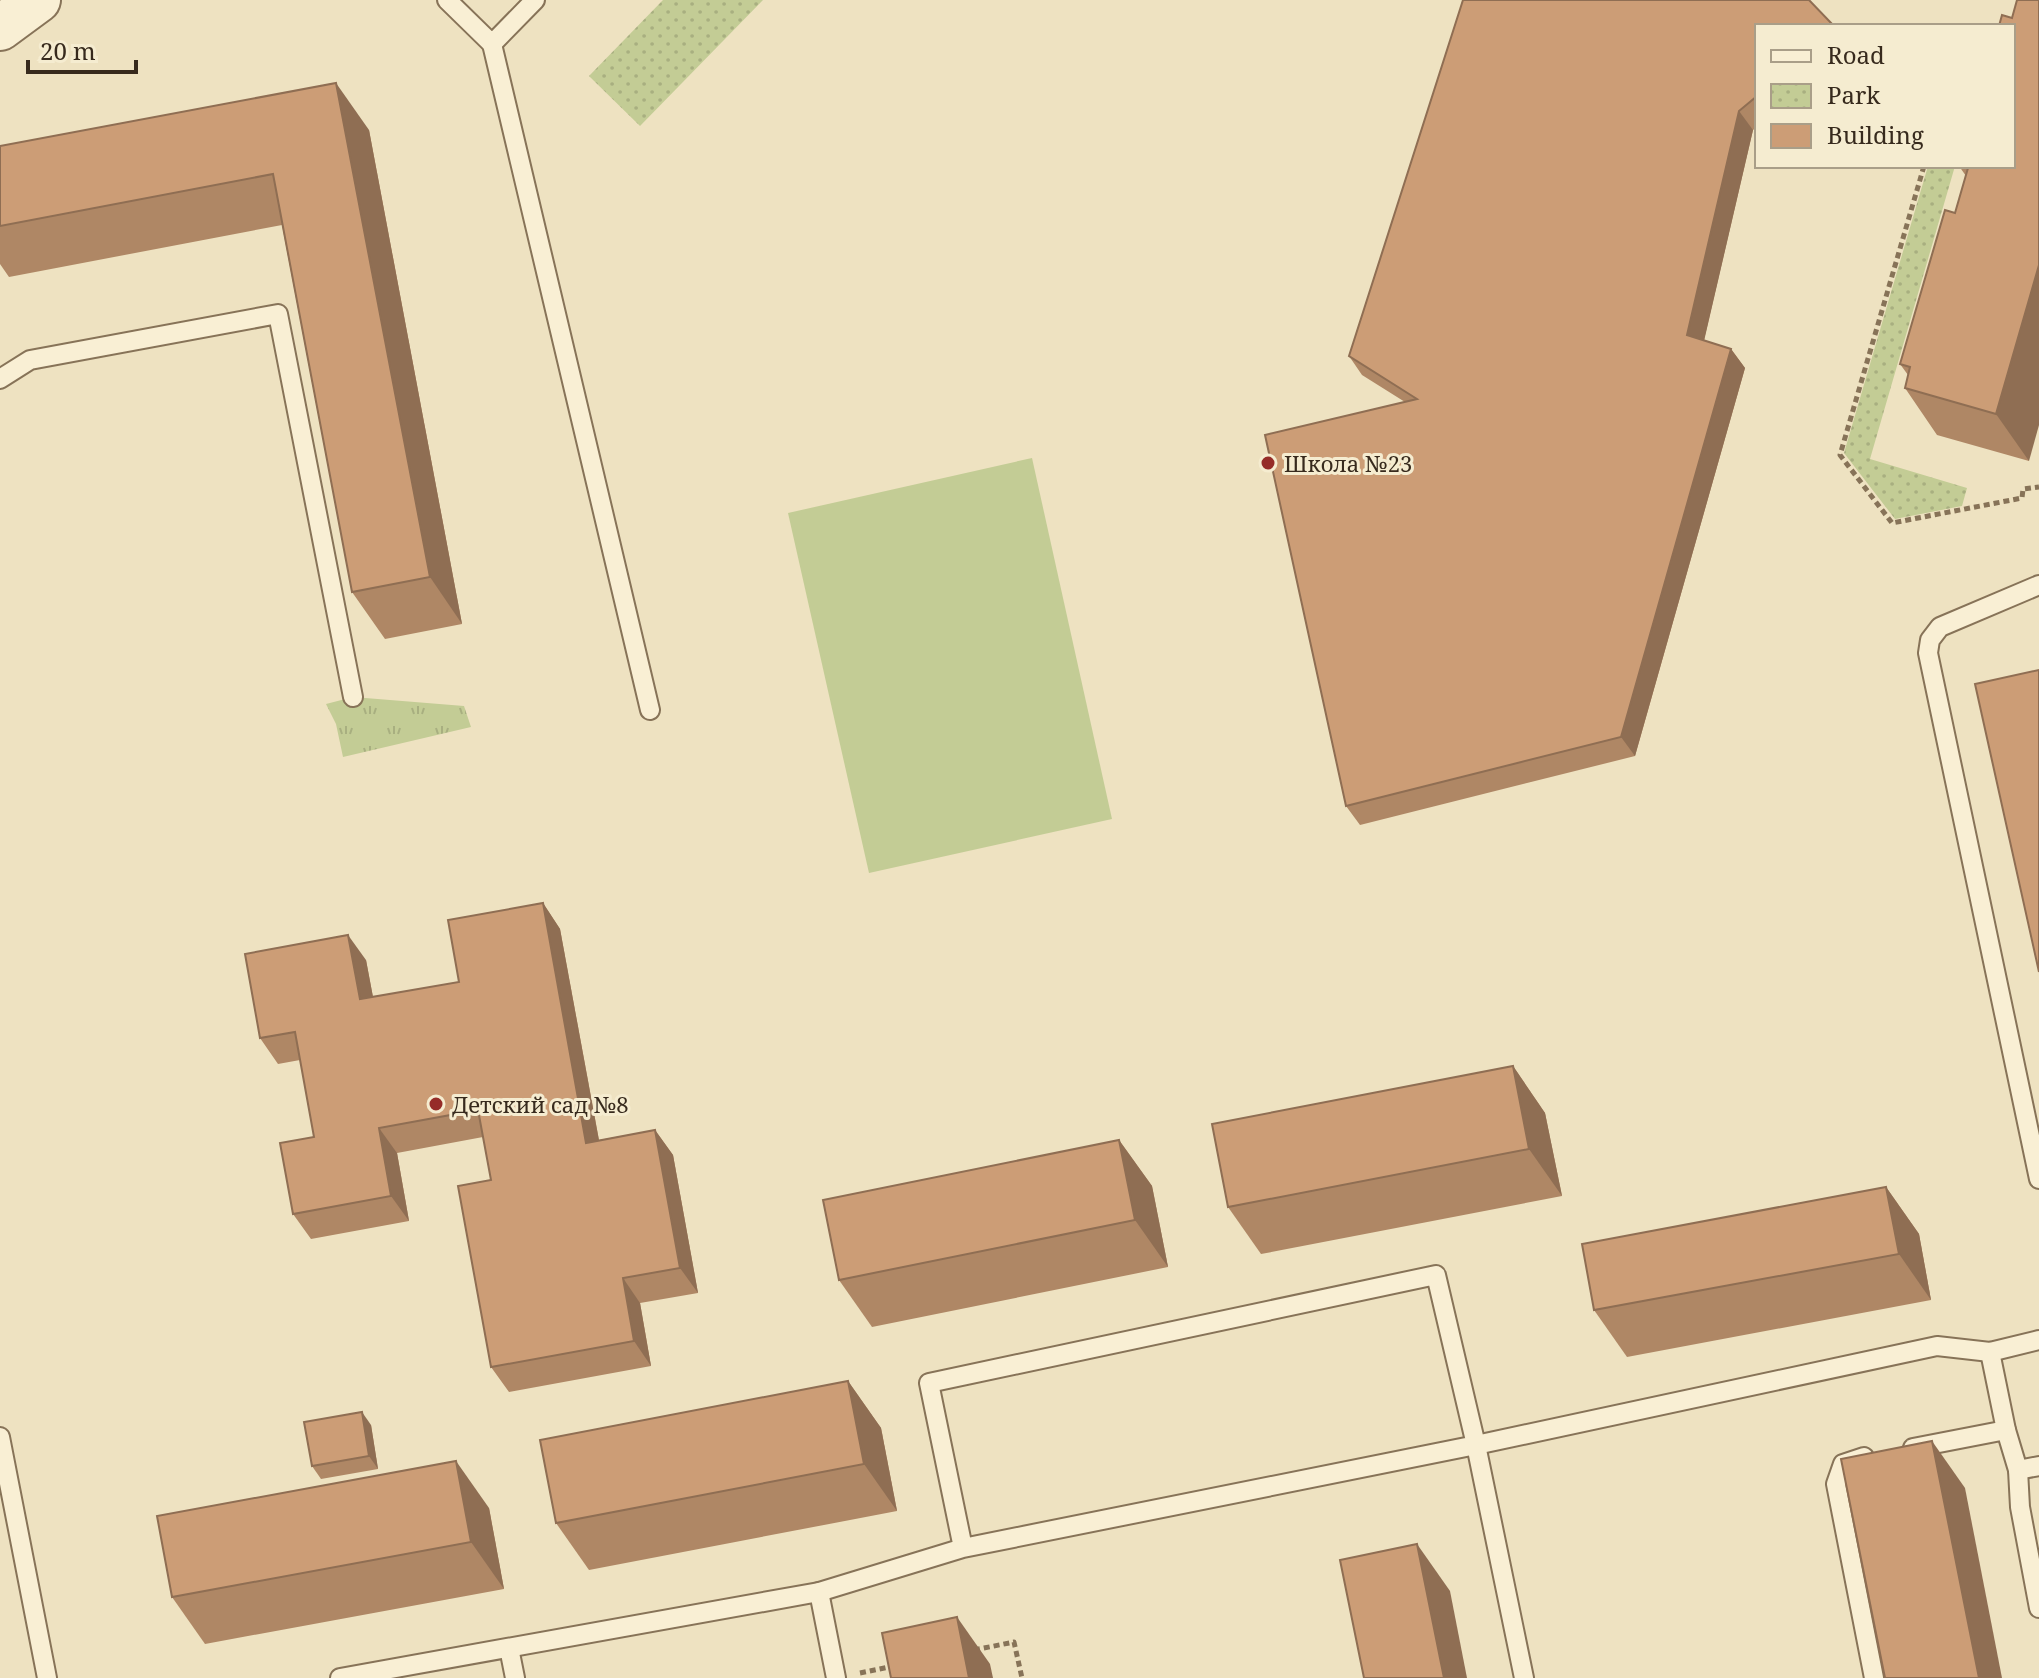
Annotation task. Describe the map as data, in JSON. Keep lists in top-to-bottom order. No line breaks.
{"places":["Школа №23","Детский сад №8"],"legend":["Road","Park","Building"],"scale_bar":"20 m"}
